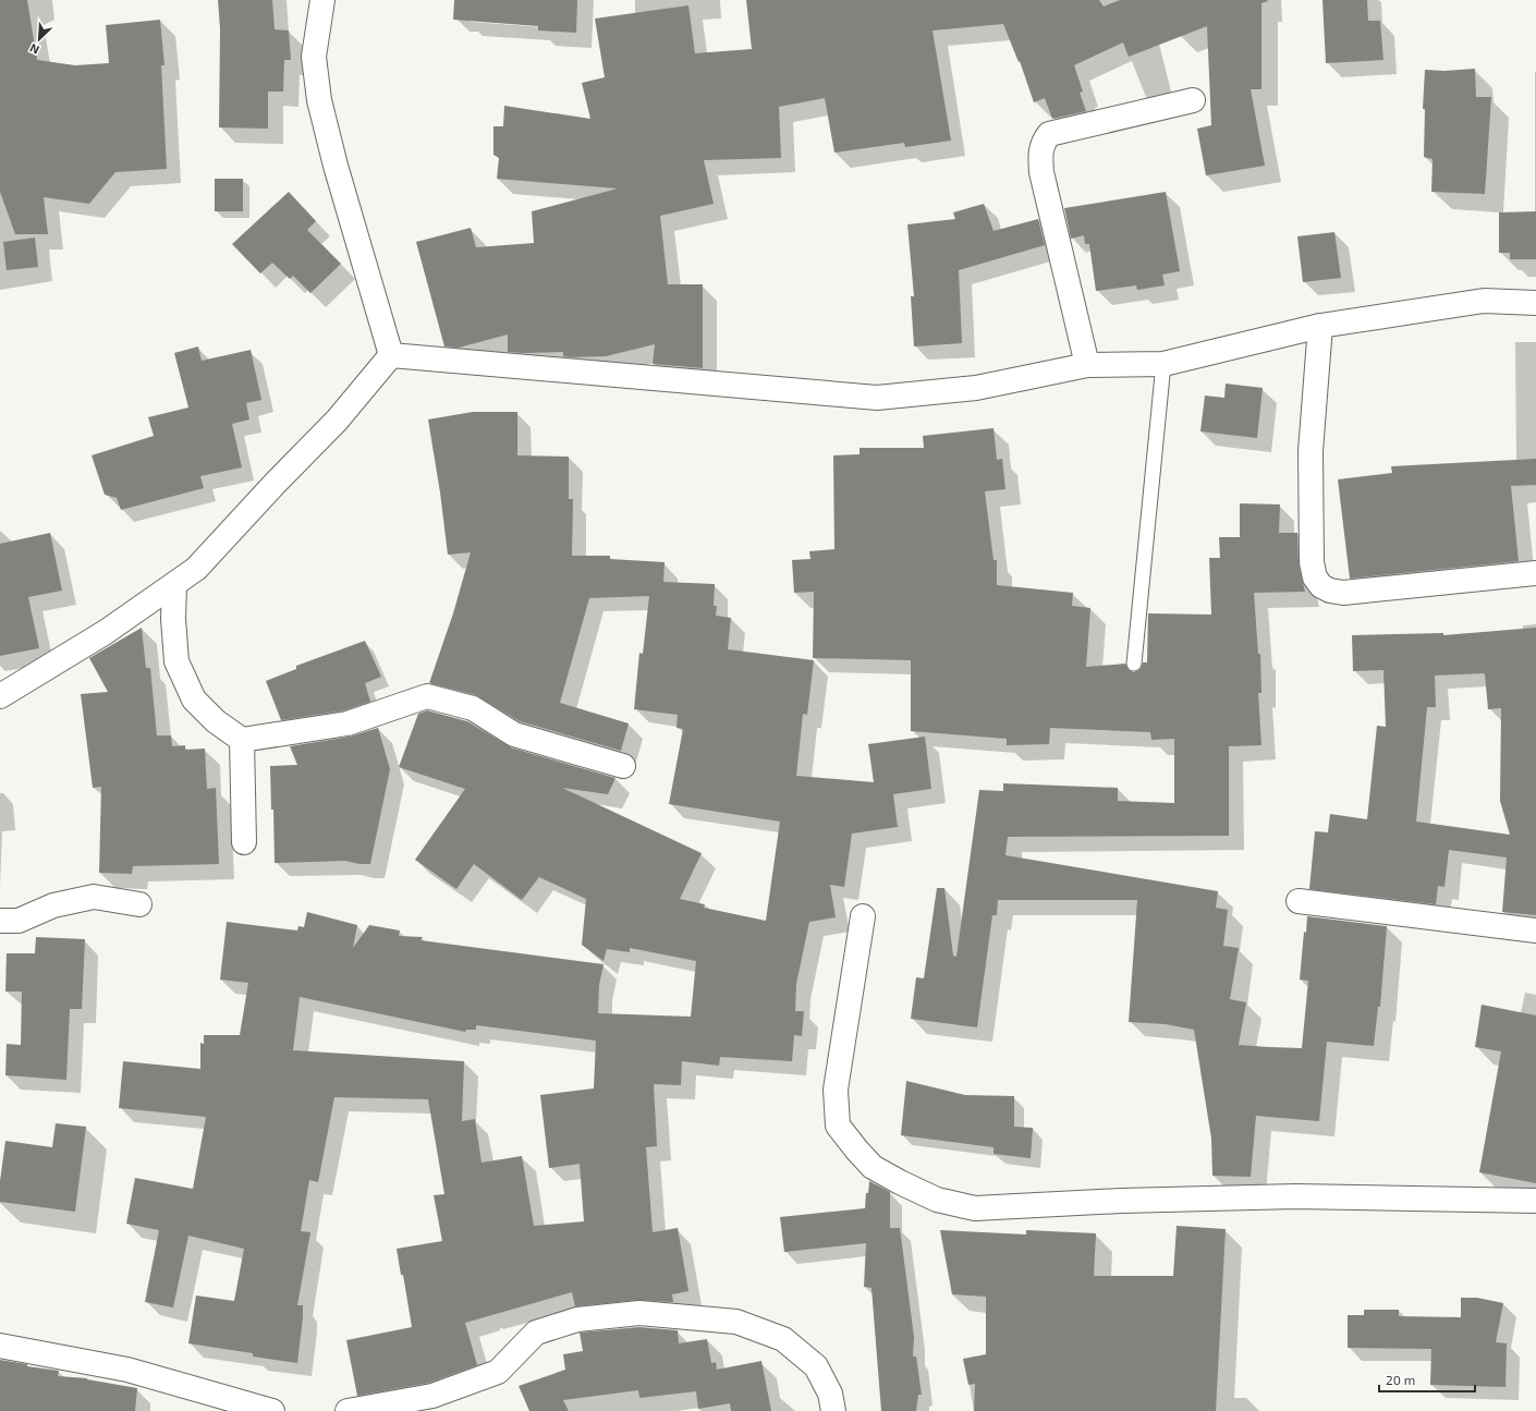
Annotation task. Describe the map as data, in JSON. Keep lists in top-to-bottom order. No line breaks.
{"scale_bar":"20 m","north":"bottom left"}
